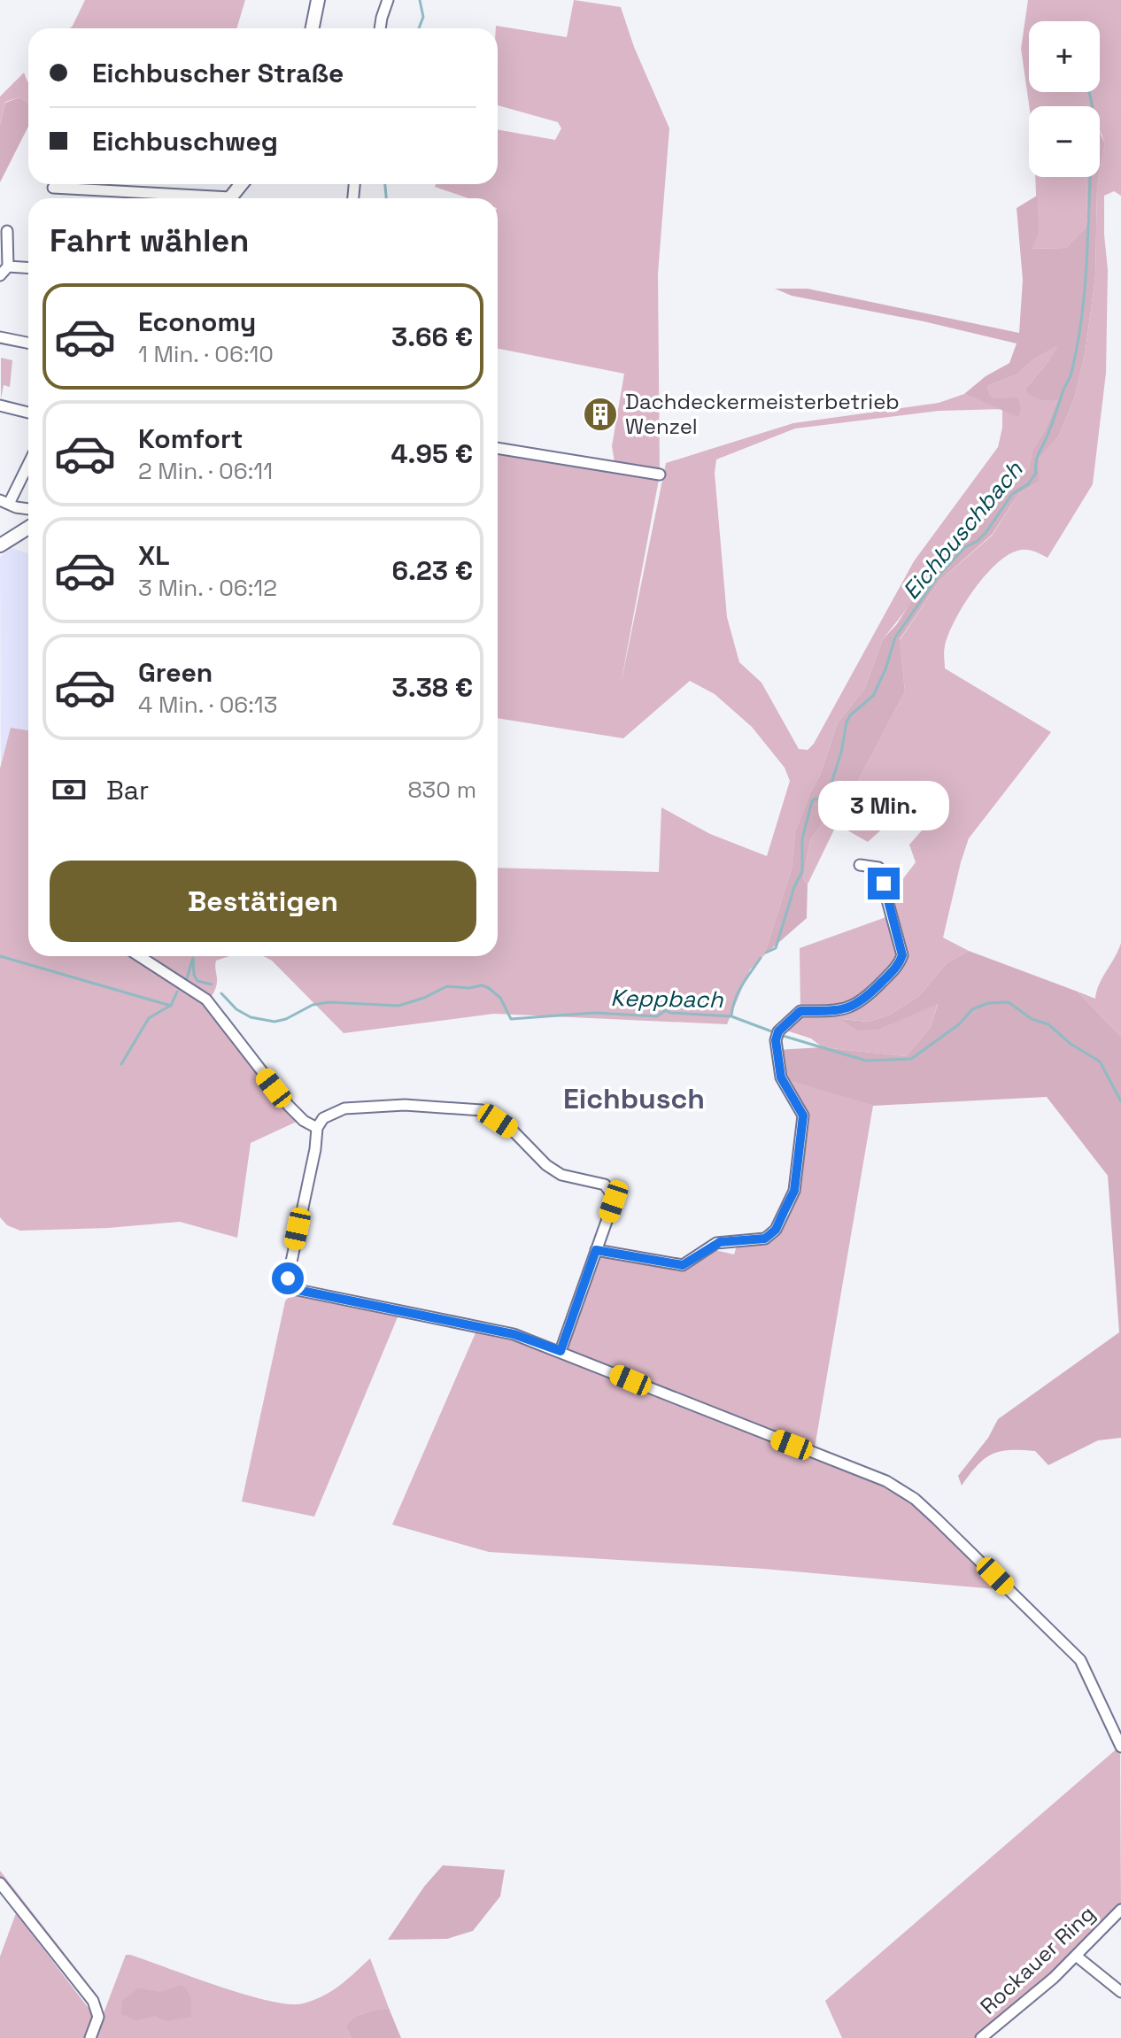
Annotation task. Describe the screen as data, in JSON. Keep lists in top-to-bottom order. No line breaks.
{"streets":{"street":["Rockauer Ring"]},"districts":["Eichbusch"],"water":["Eichbuschbach","Keppbach"],"places":{"building":["Dachdeckermeisterbetrieb Wenzel"]},"page":{"map_buttons":["+","−"],"banner":["Eichbuscher Straße","Eichbuschweg"],"heading":"Fahrt wählen","list":[{"name":"Economy","note":"1 Min. · 06:10","value":"3.66 €"},{"name":"Komfort","note":"2 Min. · 06:11","value":"4.95 €"},{"name":"XL","note":"3 Min. · 06:12","value":"6.23 €"},{"name":"Green","note":"4 Min. · 06:13","value":"3.38 €"}],"pay":["Bar","830 m"],"bubble":"3 Min.","buttons":"Bestätigen"}}
